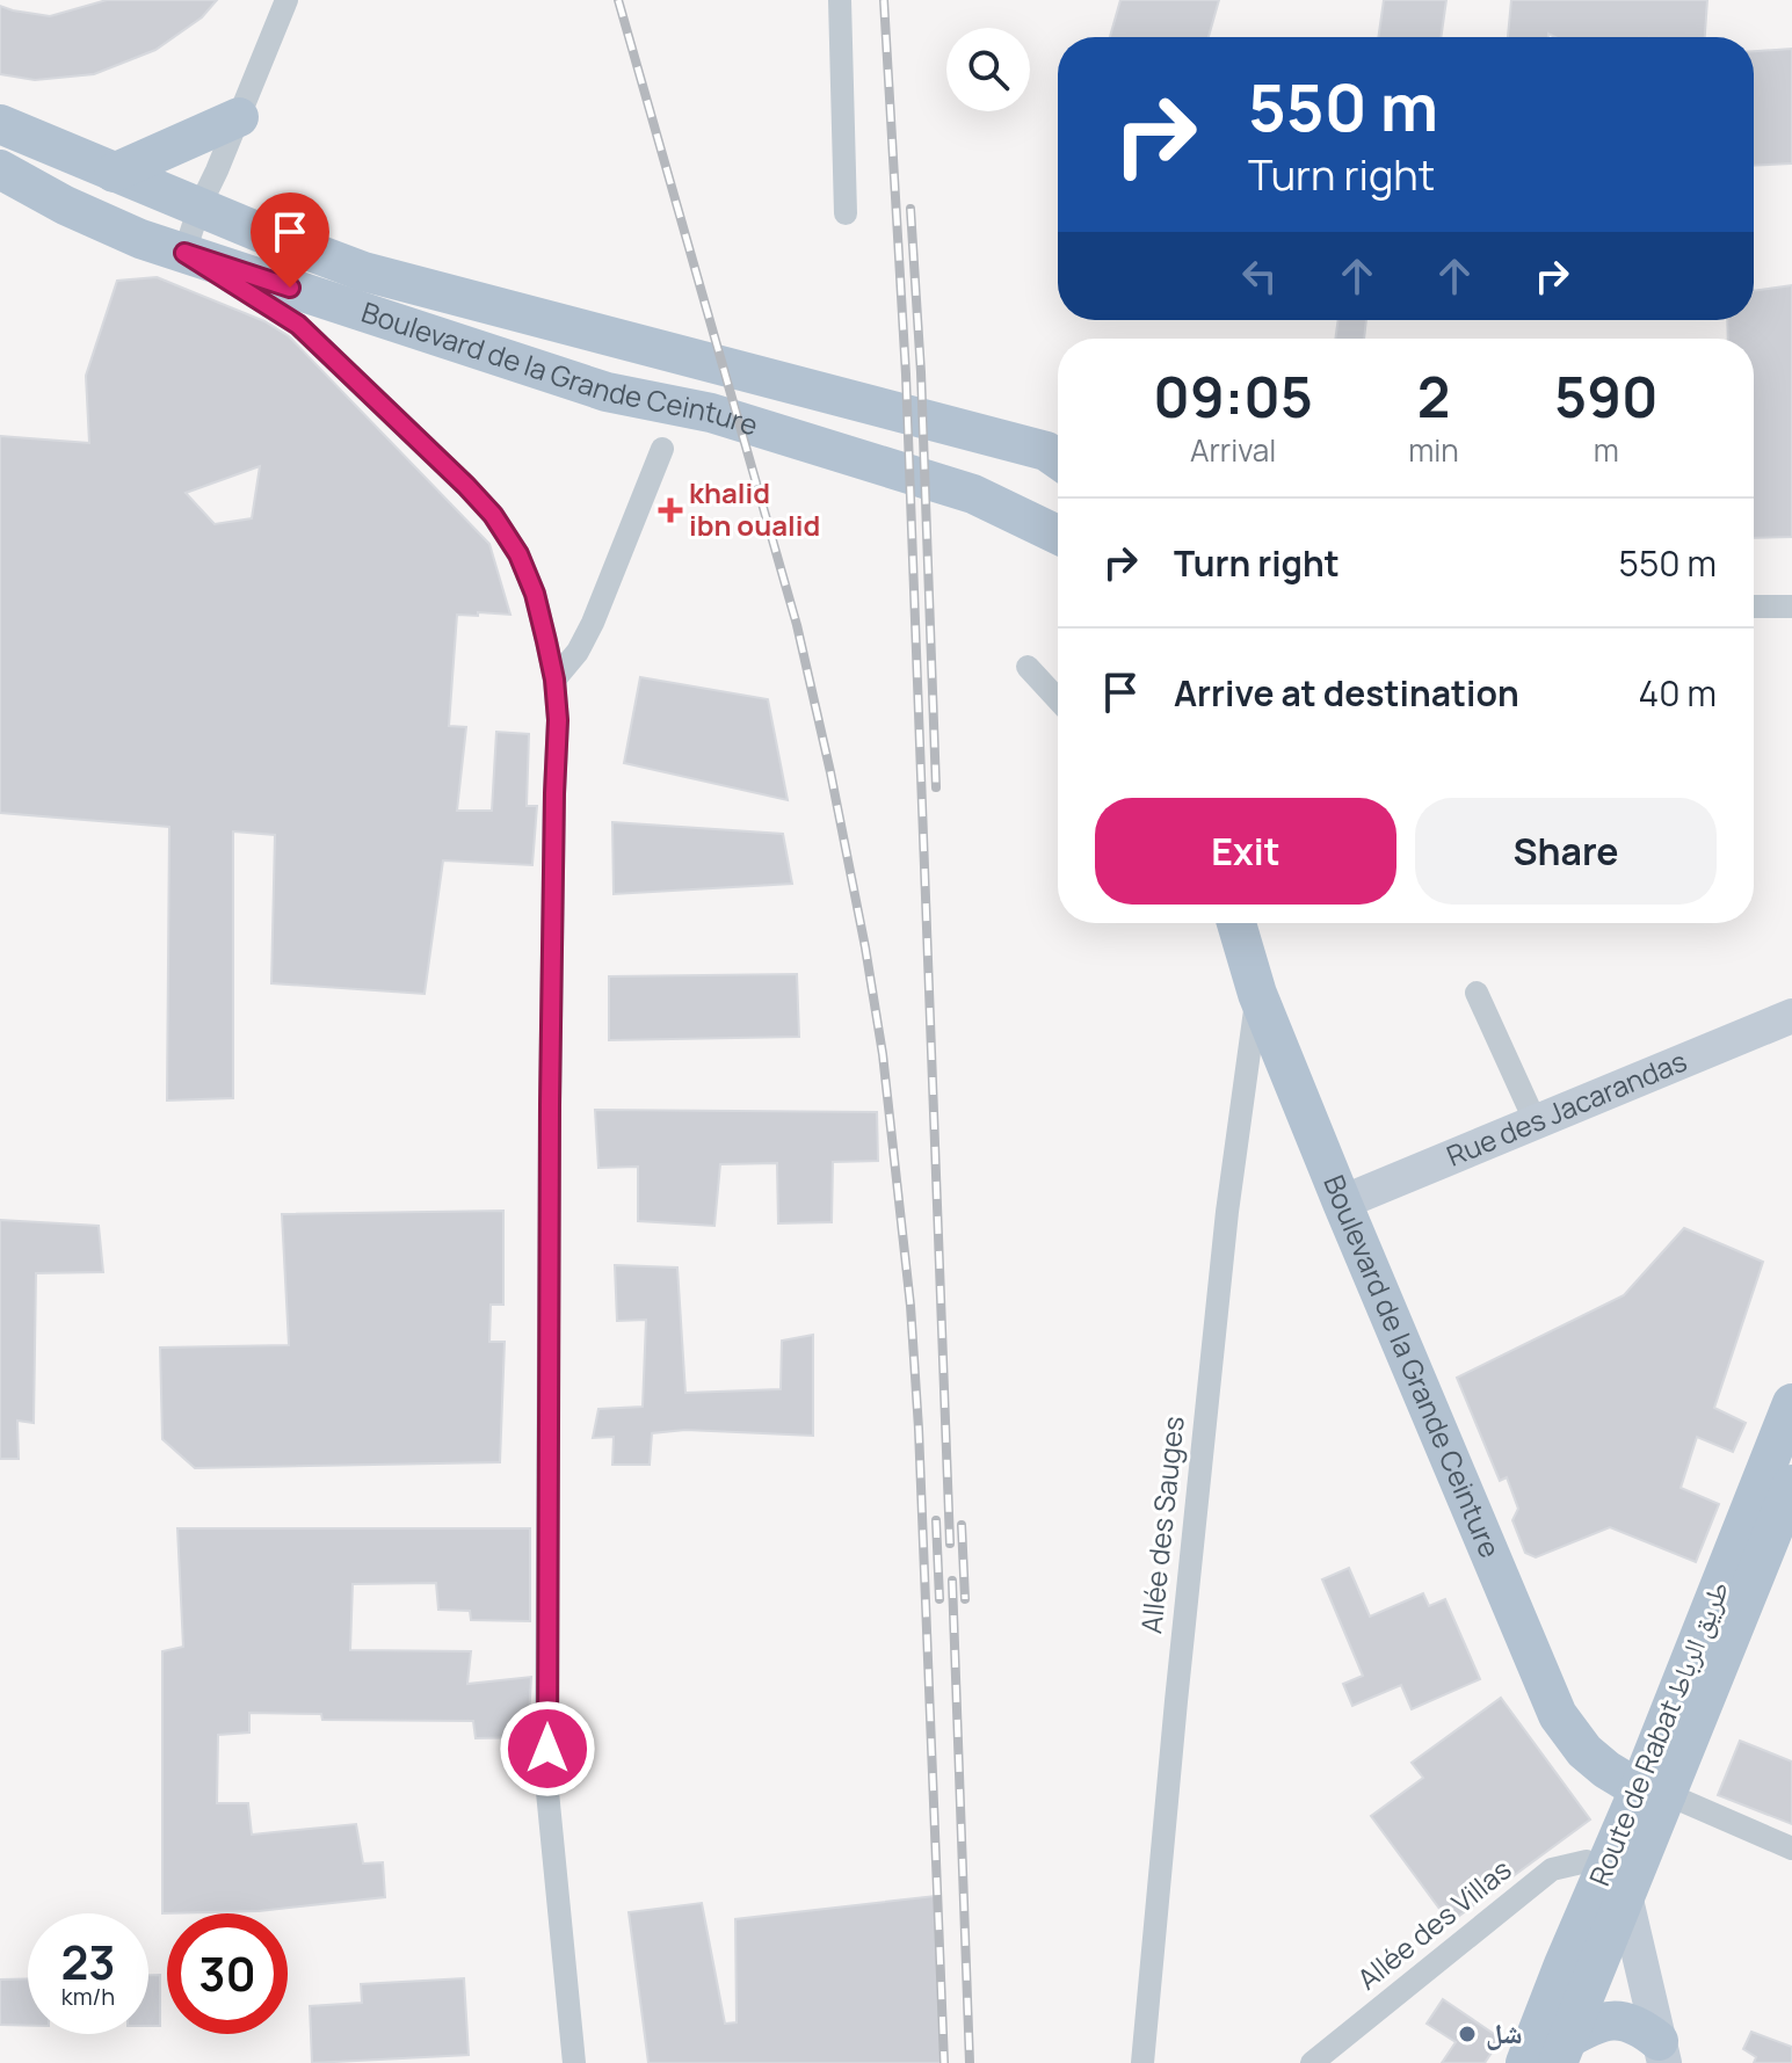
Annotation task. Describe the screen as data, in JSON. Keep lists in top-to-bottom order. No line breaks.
{"streets":{"main road":["Boulevard de la Grande Ceinture","Route de Rabat طريق الرباط"],"street":["Rue des Jacarandas","Allée des Sauges","Allée des Villas"]},"crossings":[["Boulevard de la Grande Ceinture","Rue des Jacarandas"],["Boulevard de la Grande Ceinture","Allée des Sauges"],["Boulevard de la Grande Ceinture","Route de Rabat طريق الرباط"],["Route de Rabat طريق الرباط","Allée des Villas"]],"places":{"health":["khalid ibn oualid"],"other":["شل"]},"page":{"turn":["550 m","Turn right"],"eta":["09:05","Arrival","2","min","590","m"],"list":[{"name":"Turn right","value":"550 m"},{"name":"Arrive at destination","value":"40 m"}],"buttons":["Exit","Share"],"speed":"23 km/h","limit":"30"}}
